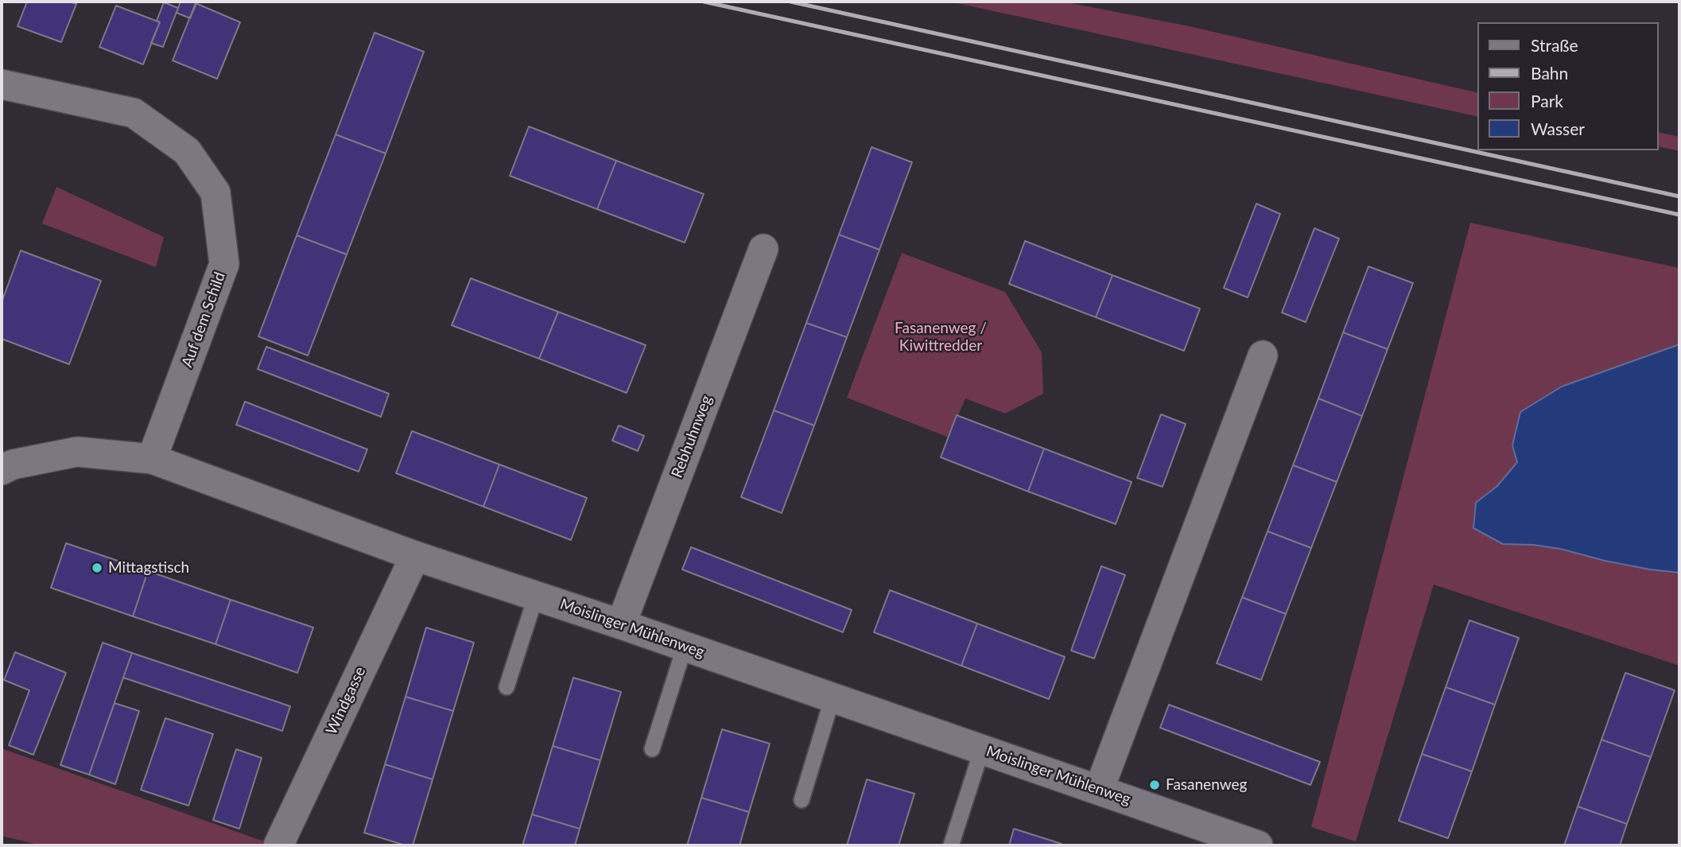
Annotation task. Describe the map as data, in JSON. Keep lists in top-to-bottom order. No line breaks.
{"streets":{"street":["Auf dem Schild","Rebhuhnweg","Moislinger Mühlenweg","Windgasse"]},"crossings":[["Auf dem Schild","Moislinger Mühlenweg"],["Rebhuhnweg","Moislinger Mühlenweg"],["Moislinger Mühlenweg","Windgasse"]],"parks":["Fasanenweg / Kiwittredder"],"places":["Mittagstisch","Fasanenweg"],"legend":["Straße","Bahn","Park","Wasser"]}
